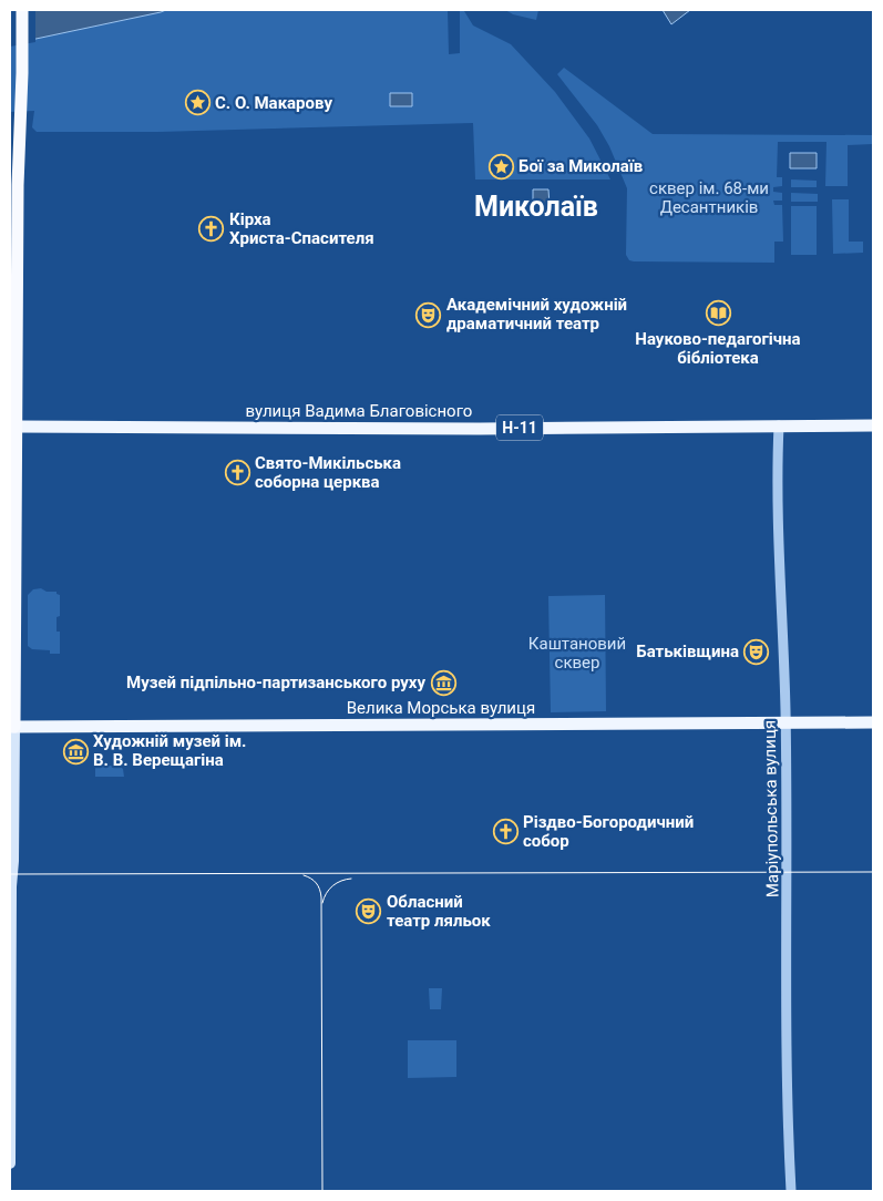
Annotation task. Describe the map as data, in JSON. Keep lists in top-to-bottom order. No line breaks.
{"streets":{"main road":["вулиця Вадима Благовісного","Н-11","Велика Морська вулиця"],"street":["Маріупольська вулиця"]},"crossings":[["вулиця Вадима Благовісного","Маріупольська вулиця"],["Велика Морська вулиця","Маріупольська вулиця"]],"districts":["Миколаїв"],"parks":["сквер ім. 68-ми Десантників","Каштановий сквер"],"places":{"place":["С. О. Макарову","Бої за Миколаїв"],"church":["Кірха Христа-Спасителя","Свято-Микільська соборна церква","Різдво-Богородичний собор"],"library":["Науково-педагогічна бібліотека"],"theatre":["Академічний художній драматичний театр","Батьківщина","Обласний театр ляльок"],"museum":["Музей підпільно-партизанського руху","Художній музей ім. В. В. Верещагіна"]}}
